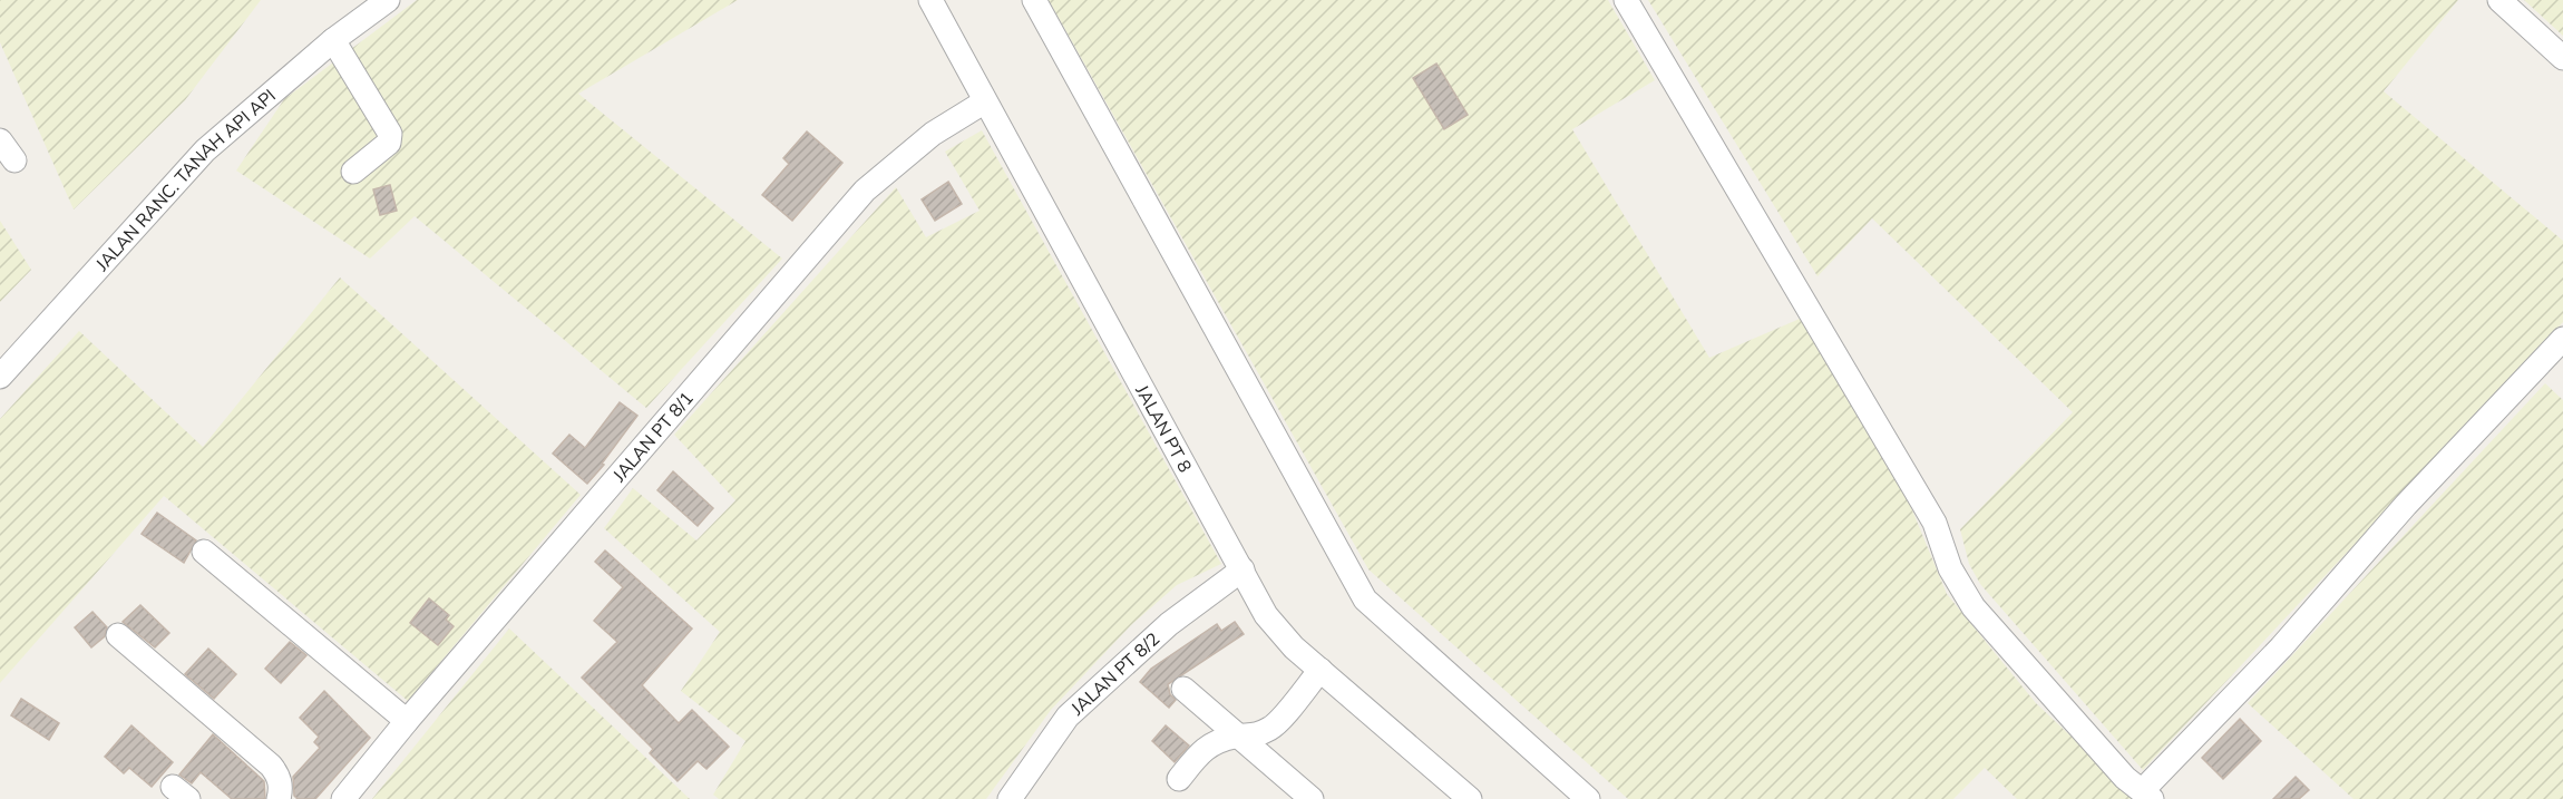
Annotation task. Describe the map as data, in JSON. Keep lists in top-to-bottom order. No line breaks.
{"streets":{"street":["JALAN RANC. TANAH API API","JALAN PT 8","JALAN PT 8/1","JALAN PT 8/2"]},"crossings":[["JALAN PT 8","JALAN PT 8/1"],["JALAN PT 8","JALAN PT 8/2"]]}
